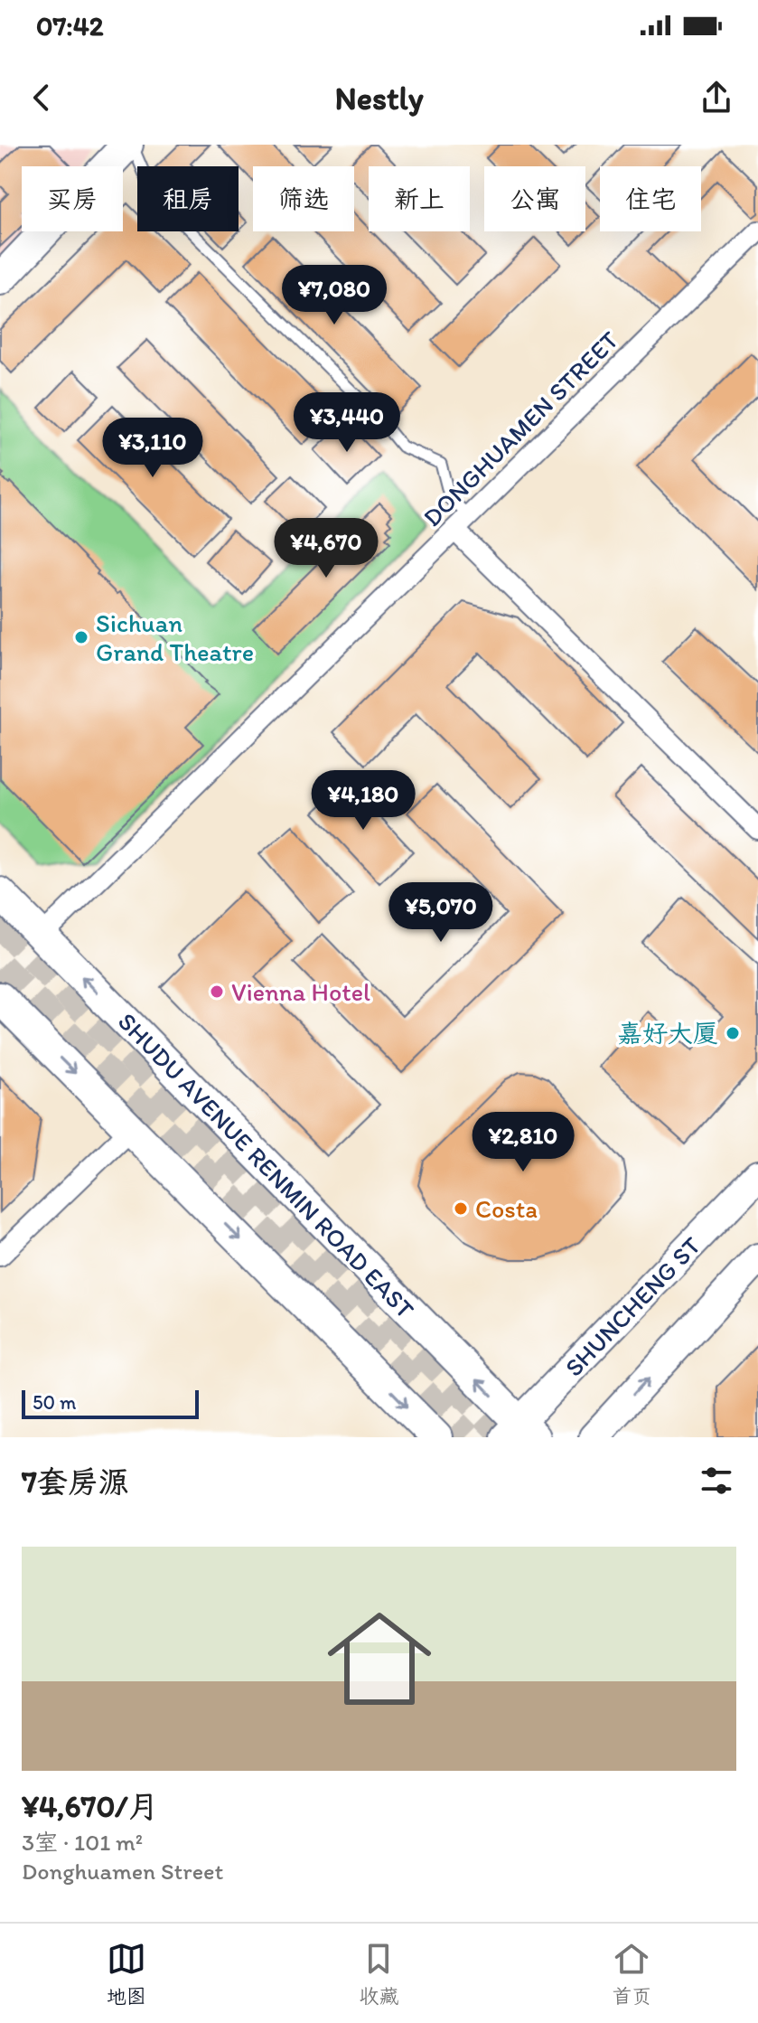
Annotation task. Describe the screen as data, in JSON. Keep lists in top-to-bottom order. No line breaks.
{"streets":{"main road":["SHUDU AVENUE RENMIN ROAD EAST","SHUNCHENG ST"],"street":["DONGHUAMEN STREET"]},"crossings":[["DONGHUAMEN STREET","SHUDU AVENUE RENMIN ROAD EAST"],["SHUDU AVENUE RENMIN ROAD EAST","SHUNCHENG ST"]],"places":["Sichuan Grand Theatre","Vienna Hotel","嘉好大厦","Costa"],"scale_bar":"50 m","page":{"status":"07:42","header":"Nestly","chip":["买房","租房","筛选","新上","公寓","住宅"],"price":["¥7,080","¥3,440","¥3,110","¥4,670","¥4,180","¥5,070","¥2,810"],"scale":"50 m","heading":"7套房源","list":[{"name":"¥4,670/月","note":"3室 · 101 m² · Donghuamen Street"}],"tabs":["地图","收藏","首页"]}}
